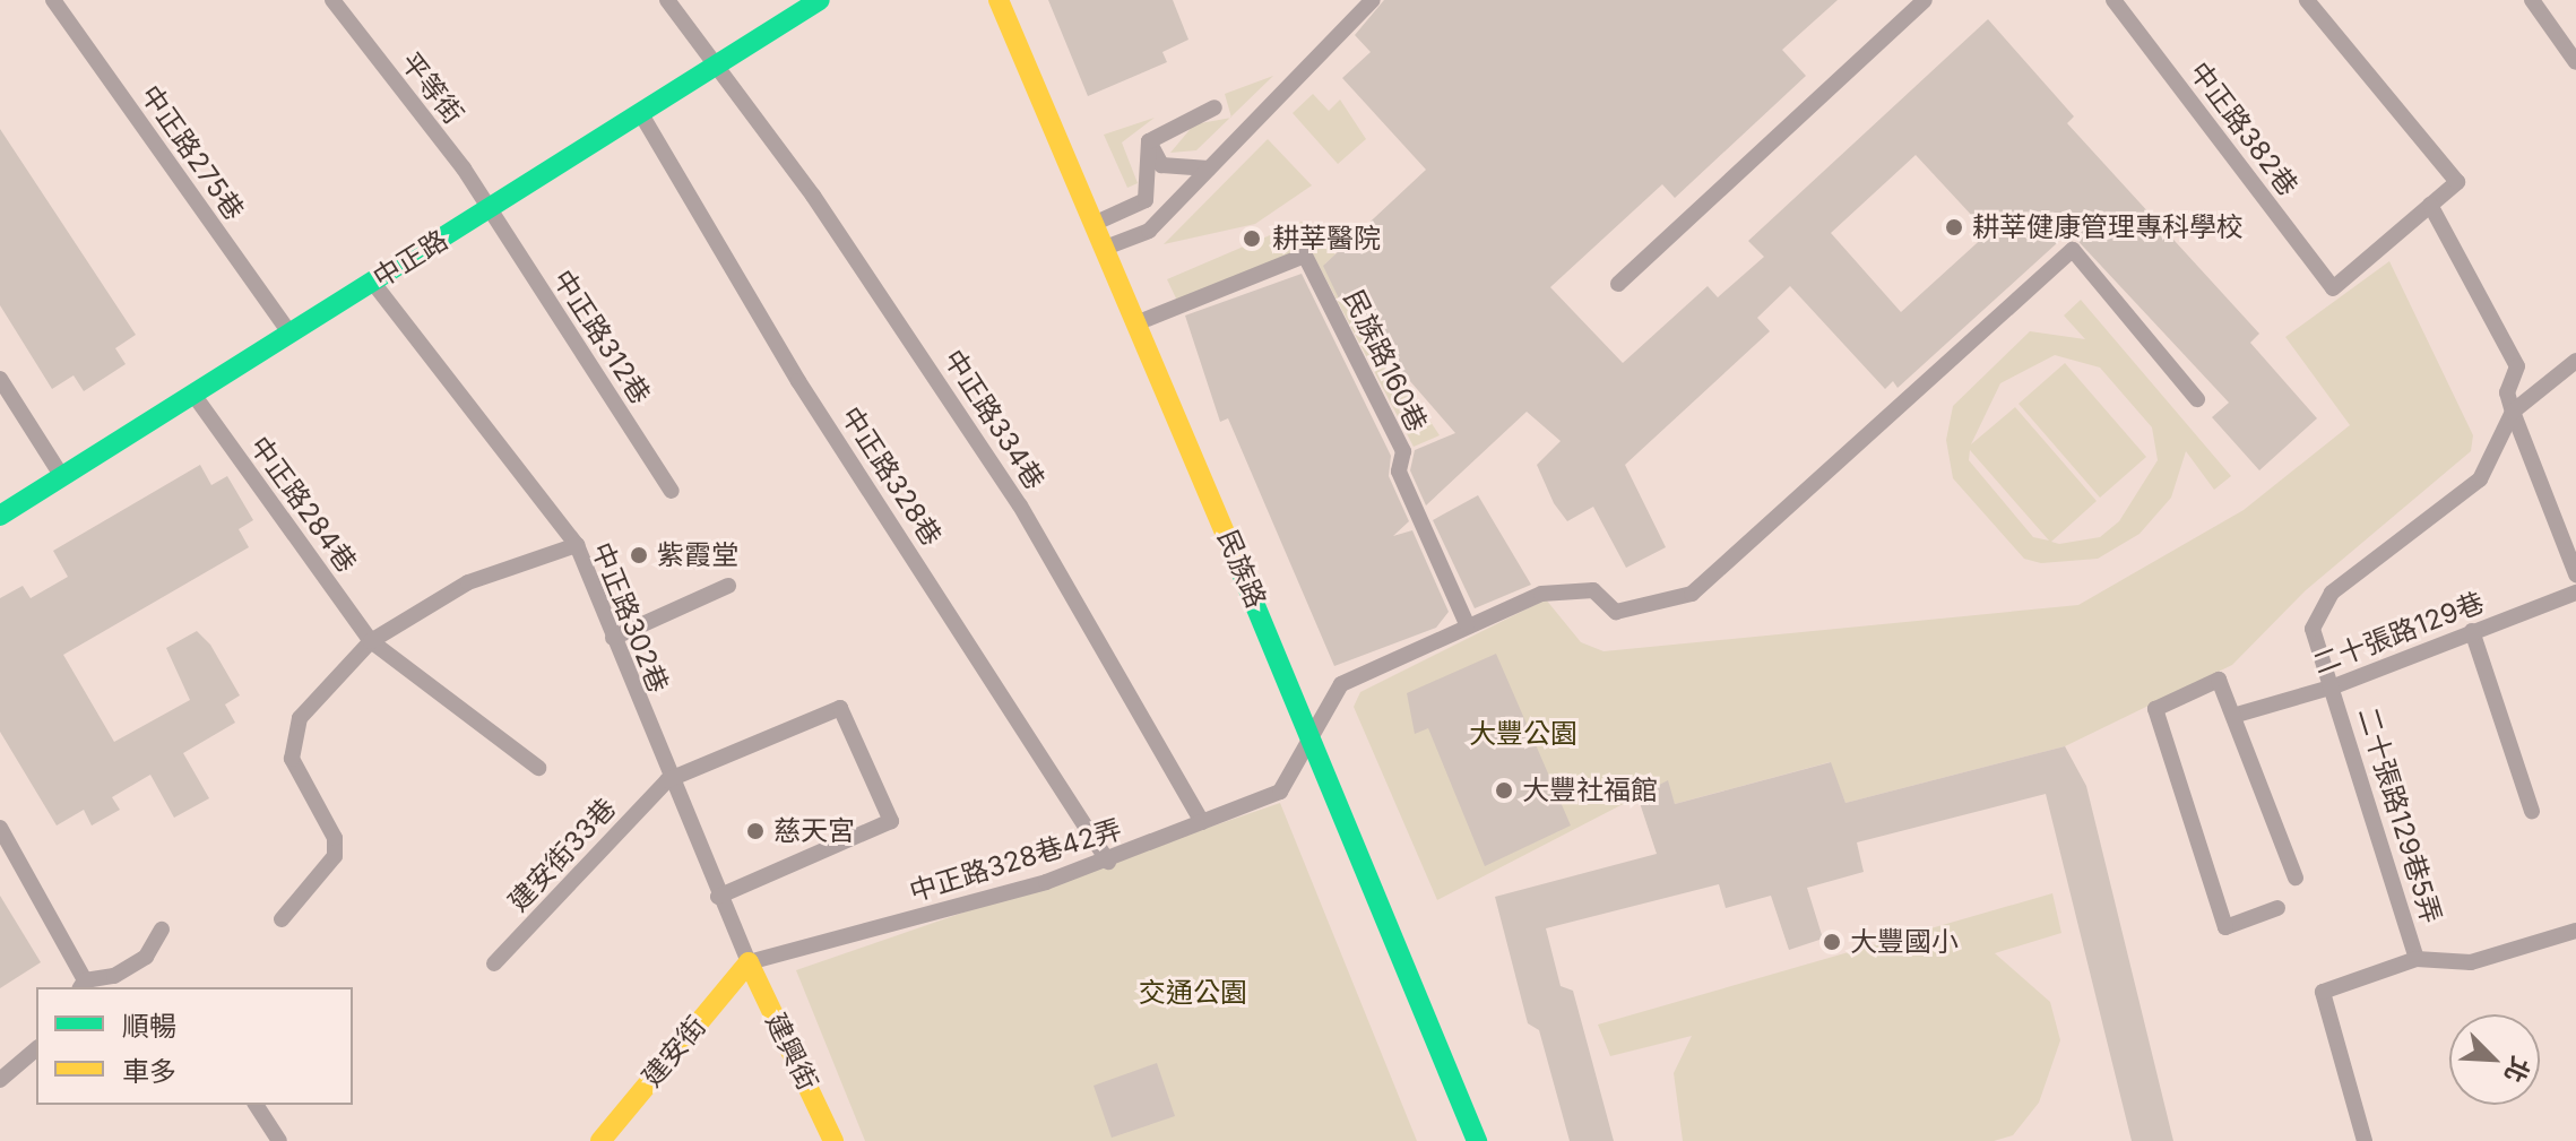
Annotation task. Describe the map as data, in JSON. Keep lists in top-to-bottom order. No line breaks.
{"streets":{"street":["中正路","民族路","建安街","建興街"],"lane":["平等街","中正路382巷","中正路275巷","中正路312巷","民族路160巷","中正路334巷","中正路328巷","中正路284巷","中正路302巷","二十張路129巷","二十張路129巷5弄","建安街33巷","中正路328巷42弄"]},"crossings":[["平等街","中正路"],["平等街","中正路312巷"],["中正路275巷","中正路"],["中正路","中正路312巷"],["中正路","中正路334巷"],["中正路","中正路328巷"],["中正路","中正路284巷"],["中正路","中正路302巷"],["民族路160巷","民族路"],["中正路334巷","中正路328巷42弄"],["中正路328巷","中正路328巷42弄"],["民族路","中正路328巷42弄"],["中正路302巷","建安街33巷"],["中正路302巷","中正路328巷42弄"],["中正路302巷","建安街"],["中正路302巷","建興街"],["二十張路129巷","二十張路129巷5弄"],["中正路328巷42弄","建安街"],["中正路328巷42弄","建興街"],["建安街","建興街"]],"parks":["大豐公園","交通公園"],"places":["耕莘健康管理專科學校","耕莘醫院","紫霞堂","大豐社福館","慈天宮","大豐國小"],"legend":["順暢","車多"],"north":"bottom right"}
